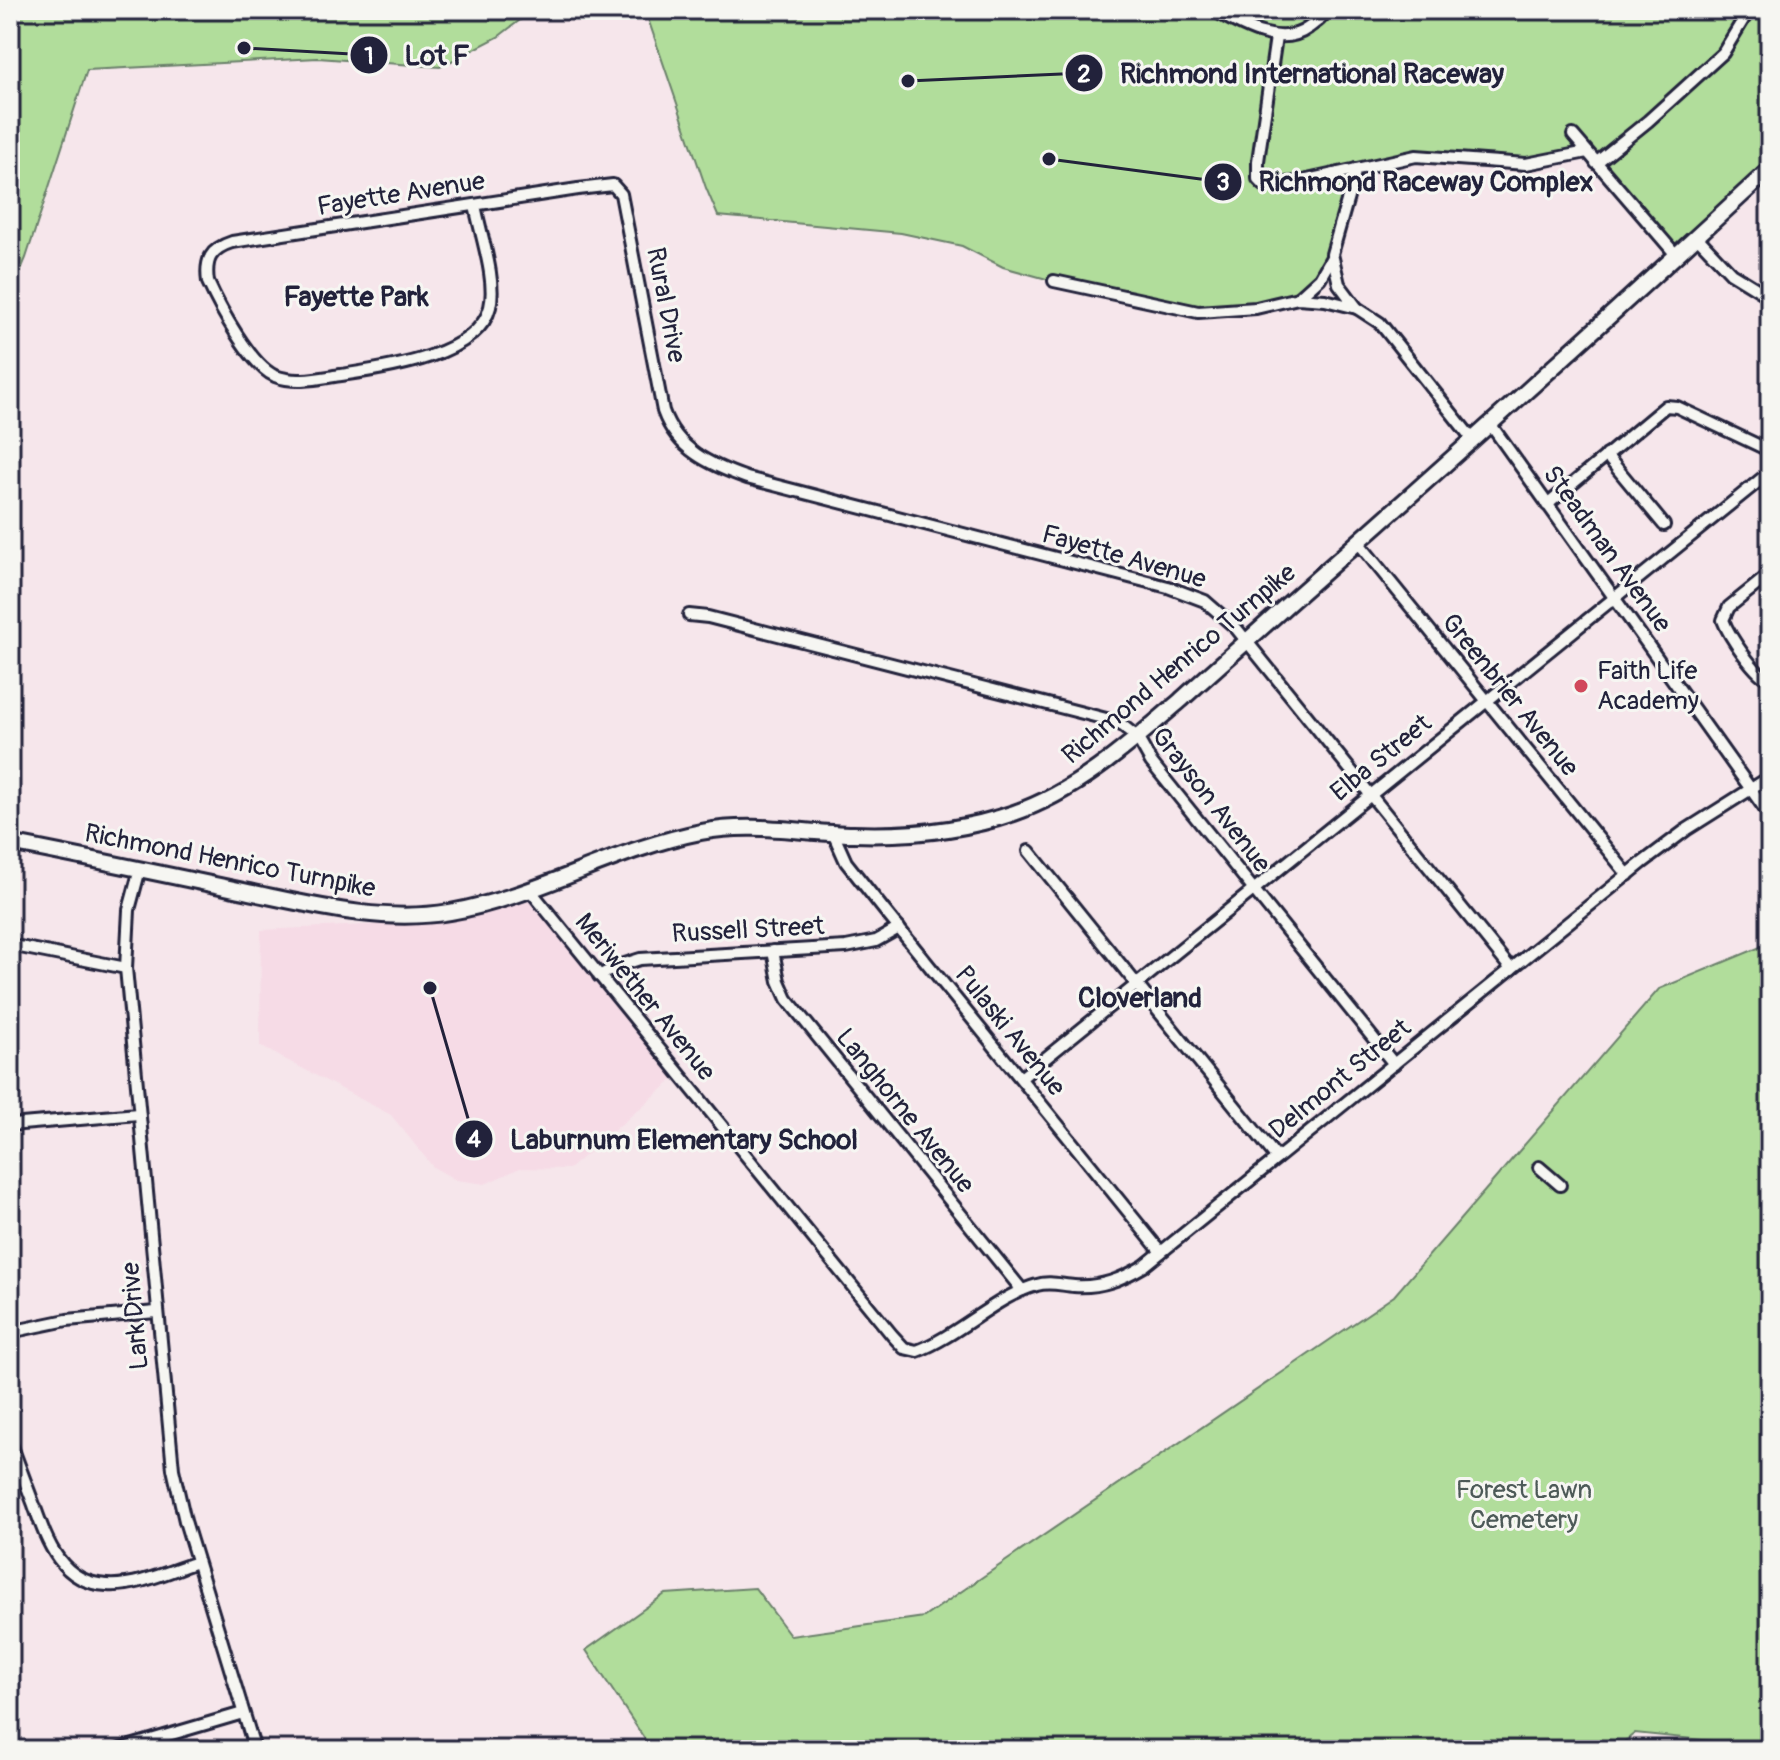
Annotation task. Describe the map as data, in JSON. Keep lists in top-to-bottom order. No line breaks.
{"streets":{"main road":["Richmond Henrico Turnpike"],"street":["Fayette Avenue","Rural Drive","Steadman Avenue","Greenbrier Avenue","Elba Street","Grayson Avenue","Russell Street","Meriwether Avenue","Pulaski Avenue","Delmont Street","Langhorne Avenue","Lark Drive"]},"crossings":[["Fayette Avenue","Rural Drive"],["Fayette Avenue","Richmond Henrico Turnpike"],["Fayette Avenue","Elba Street"],["Fayette Avenue","Delmont Street"],["Steadman Avenue","Richmond Henrico Turnpike"],["Steadman Avenue","Elba Street"],["Steadman Avenue","Delmont Street"],["Richmond Henrico Turnpike","Greenbrier Avenue"],["Richmond Henrico Turnpike","Grayson Avenue"],["Richmond Henrico Turnpike","Meriwether Avenue"],["Richmond Henrico Turnpike","Pulaski Avenue"],["Richmond Henrico Turnpike","Lark Drive"],["Greenbrier Avenue","Elba Street"],["Greenbrier Avenue","Delmont Street"],["Elba Street","Grayson Avenue"],["Elba Street","Pulaski Avenue"],["Grayson Avenue","Delmont Street"],["Russell Street","Meriwether Avenue"],["Russell Street","Pulaski Avenue"],["Russell Street","Langhorne Avenue"],["Meriwether Avenue","Delmont Street"],["Pulaski Avenue","Delmont Street"],["Delmont Street","Langhorne Avenue"]],"districts":["Fayette Park","Cloverland"],"parks":["Forest Lawn Cemetery"],"places":["Lot F","Richmond International Raceway","Richmond Raceway Complex","Faith Life Academy","Laburnum Elementary School"]}
